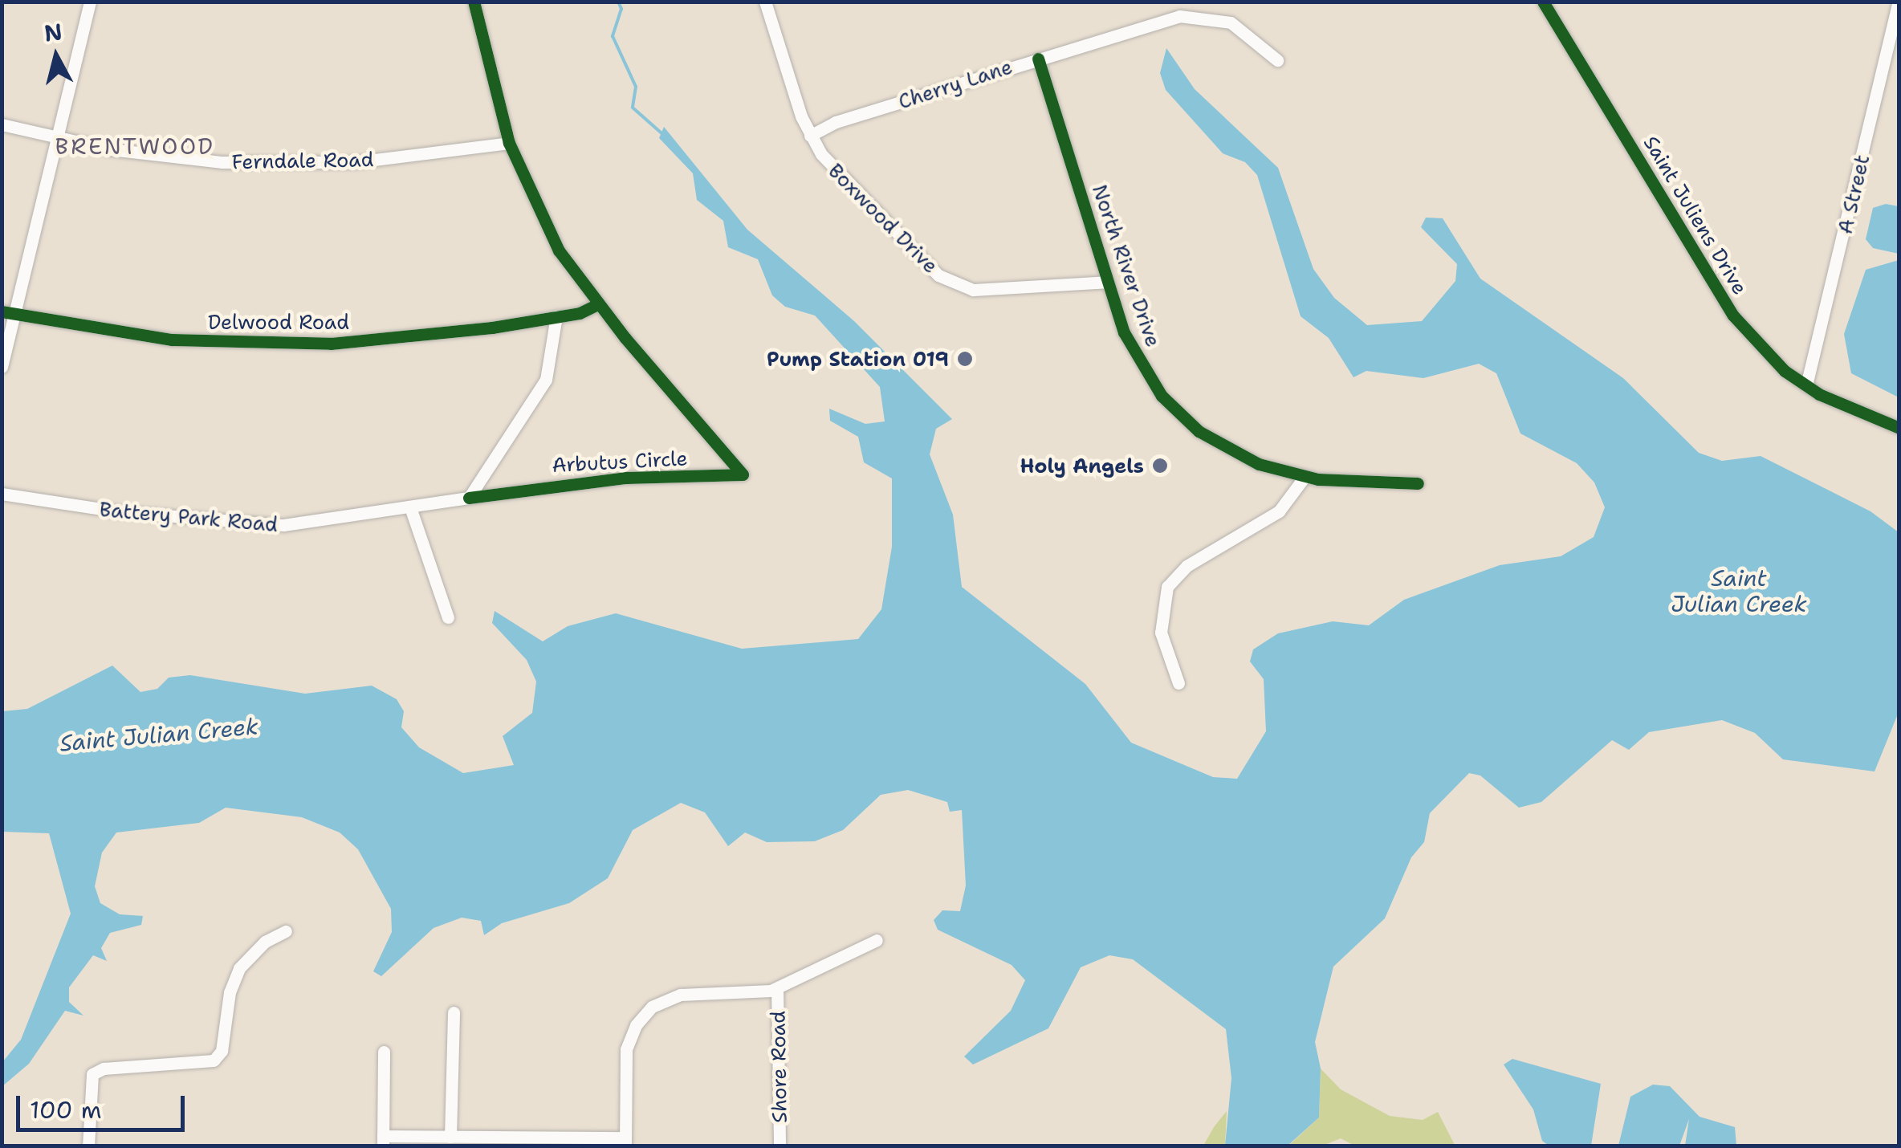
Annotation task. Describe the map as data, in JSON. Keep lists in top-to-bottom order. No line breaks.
{"streets":{"street":["Cherry Lane","Ferndale Road","A Street","Saint Juliens Drive","Boxwood Drive","North River Drive","Delwood Road","Arbutus Circle","Battery Park Road","Shore Road"]},"crossings":[["Cherry Lane","Boxwood Drive"],["Cherry Lane","North River Drive"],["A Street","Saint Juliens Drive"],["Boxwood Drive","North River Drive"],["Arbutus Circle","Battery Park Road"]],"districts":["BRENTWOOD"],"water":["Saint Julian Creek"],"places":["Pump Station 019","Holy Angels"],"scale_bar":"100 m","north":"top"}
